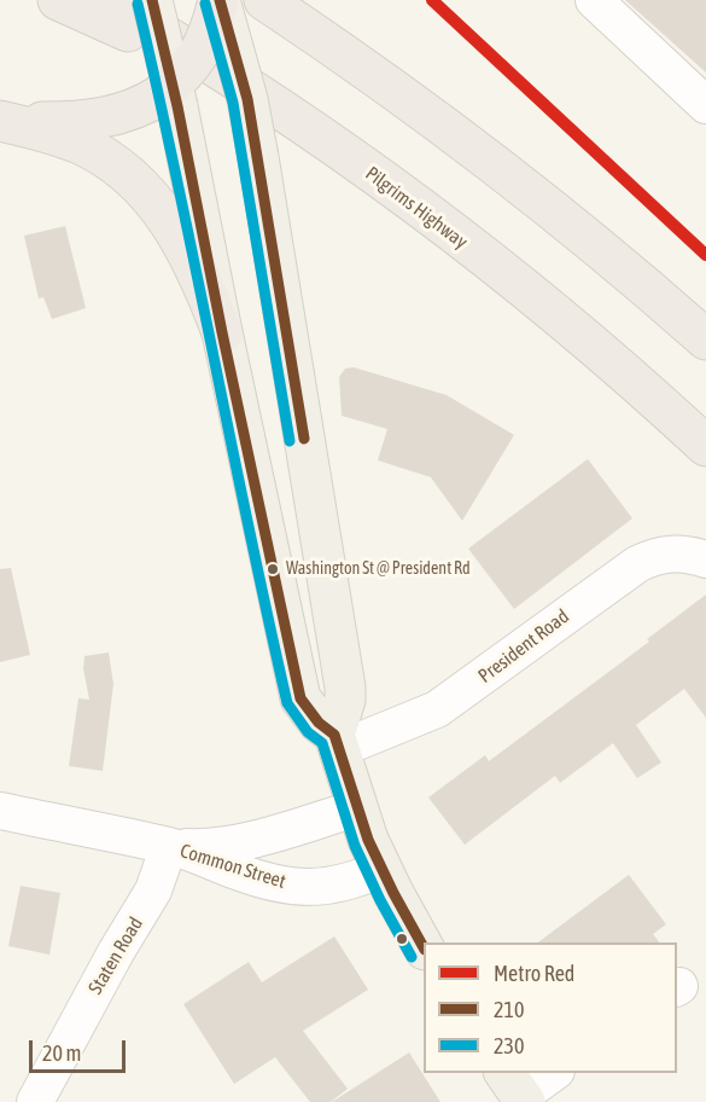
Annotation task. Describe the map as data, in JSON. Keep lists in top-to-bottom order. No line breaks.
{"streets":{"highway":["Pilgrims Highway"],"street":["President Road","Common Street","Staten Road"]},"crossings":[["Common Street","Staten Road"]],"places":["Washington St @ President Rd"],"lines":["metro line Red","transit line 210","transit line 230"],"legend":["Metro Red","210","230"],"scale_bar":"20 m"}
